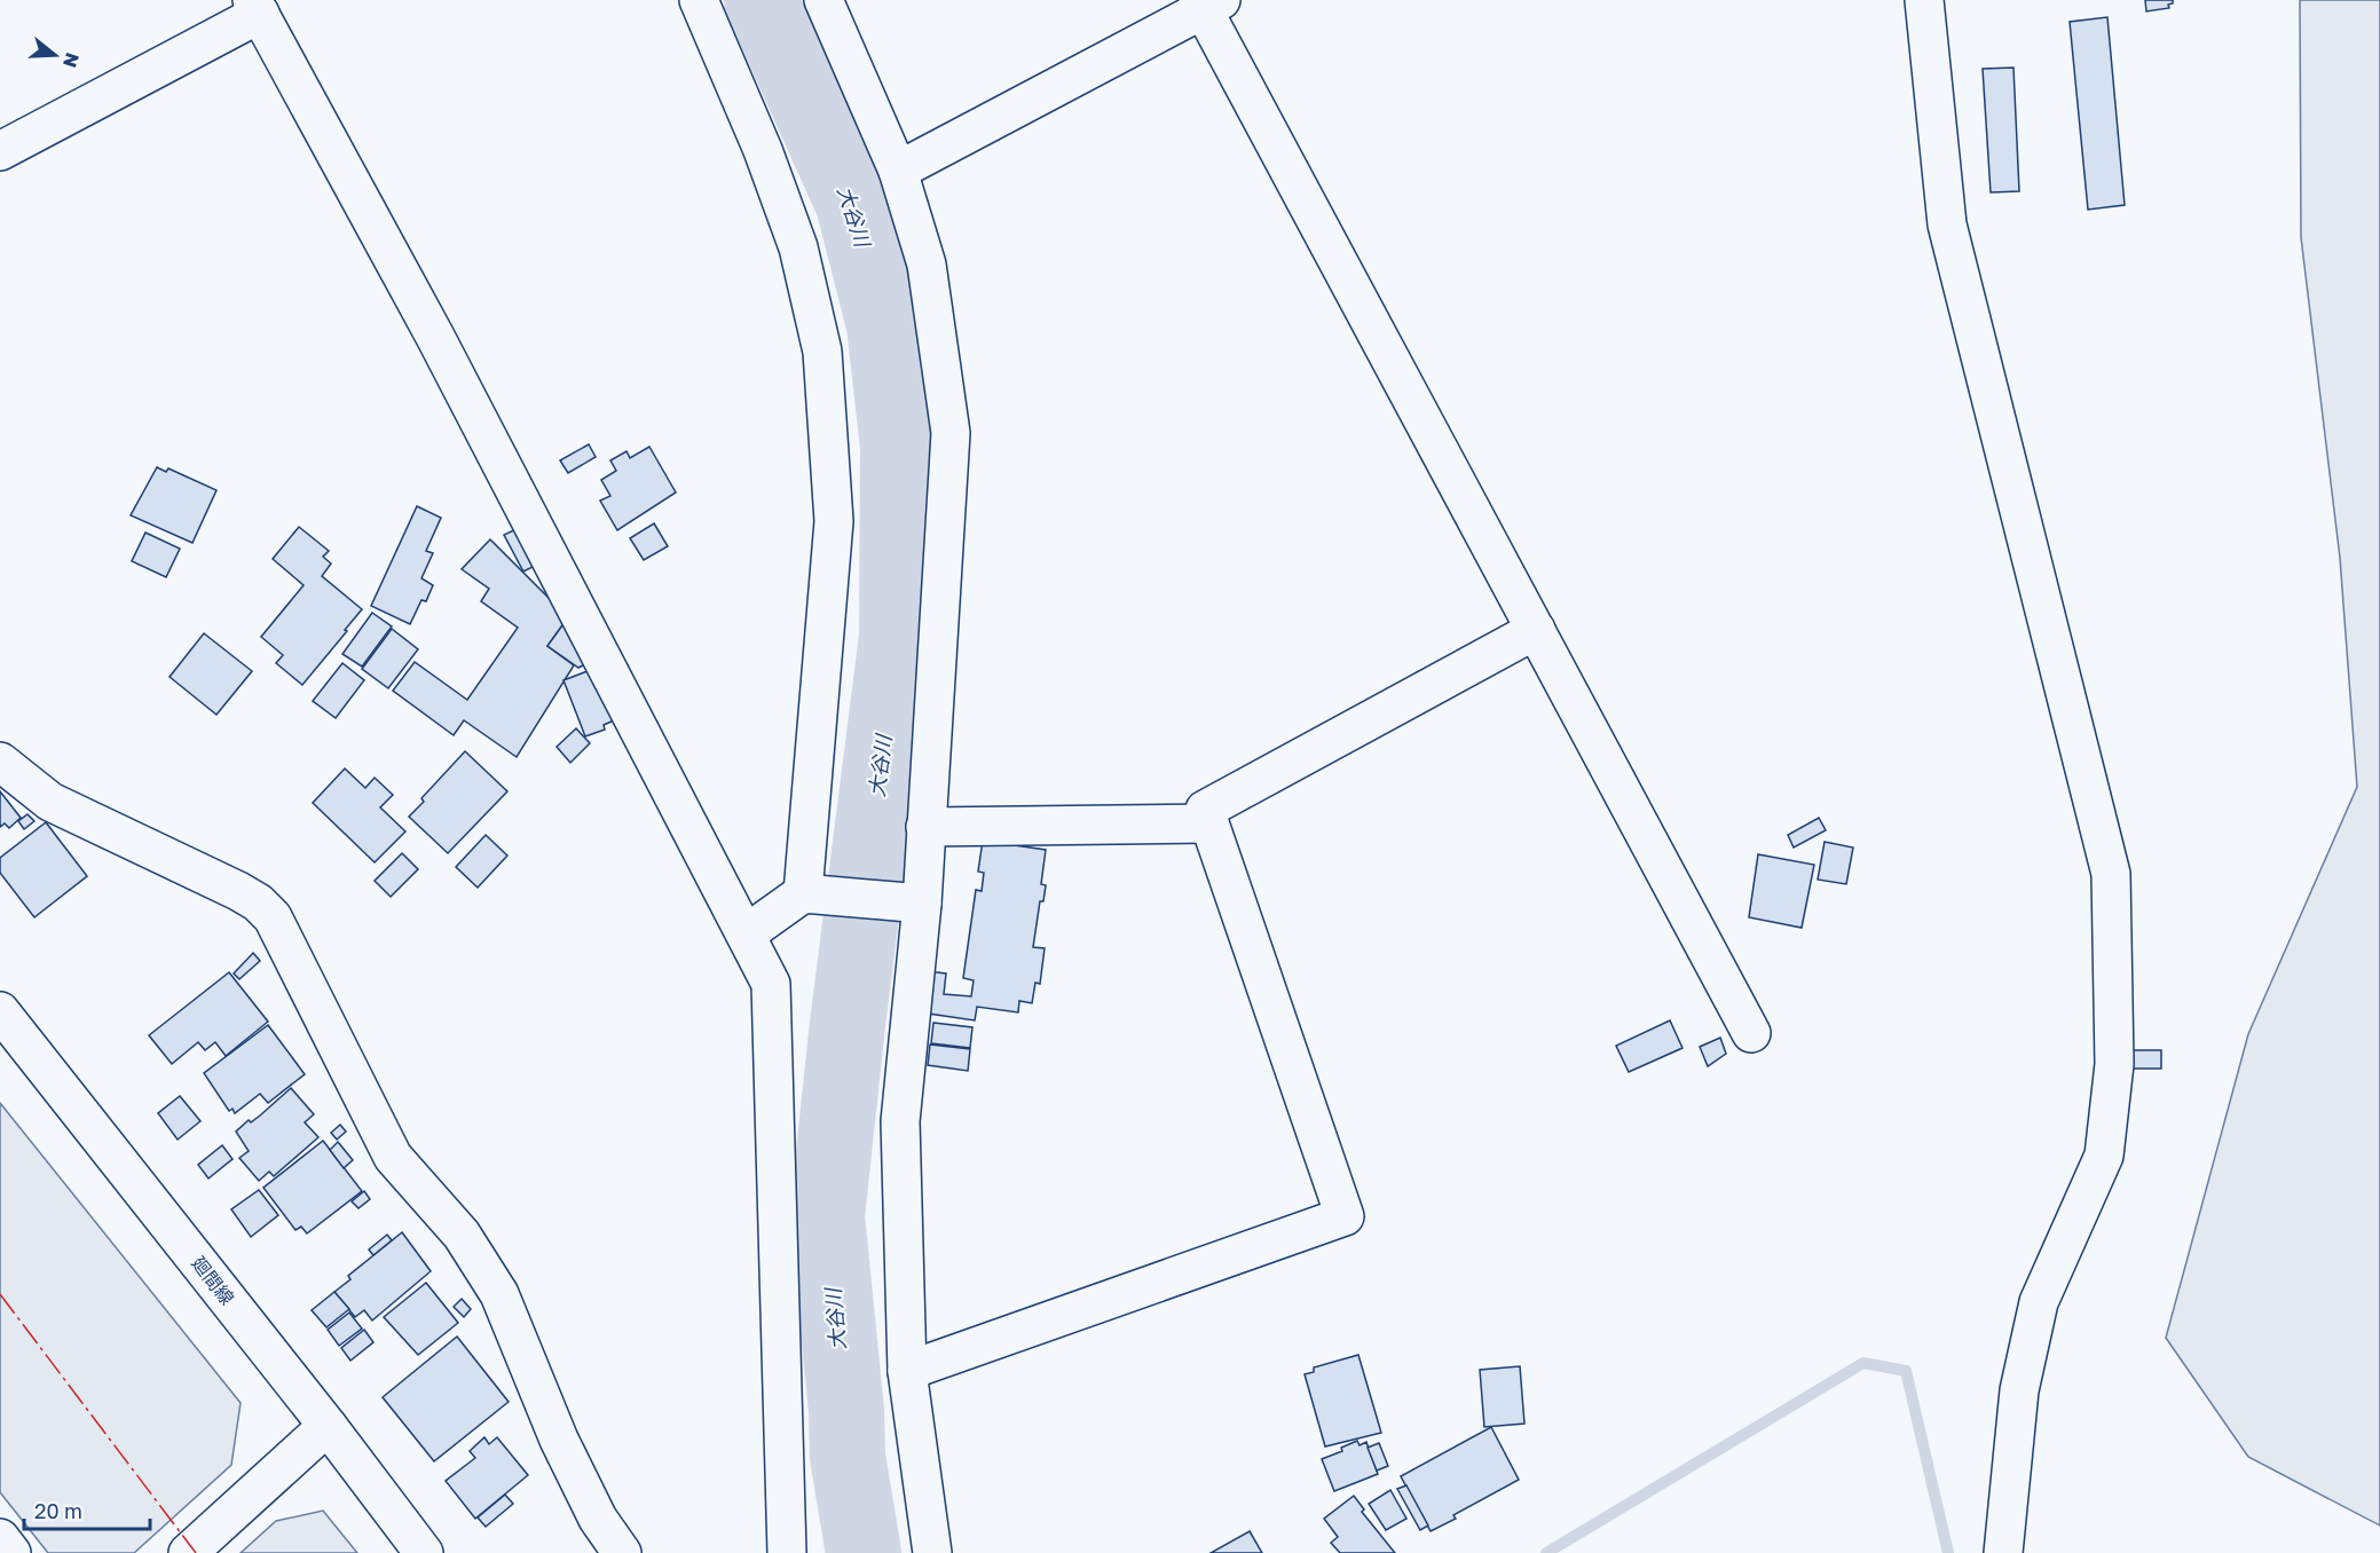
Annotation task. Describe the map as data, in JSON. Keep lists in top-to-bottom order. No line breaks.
{"streets":{"street":["廻間線"]},"water":["大谷川"],"scale_bar":"20 m","north":"right"}
